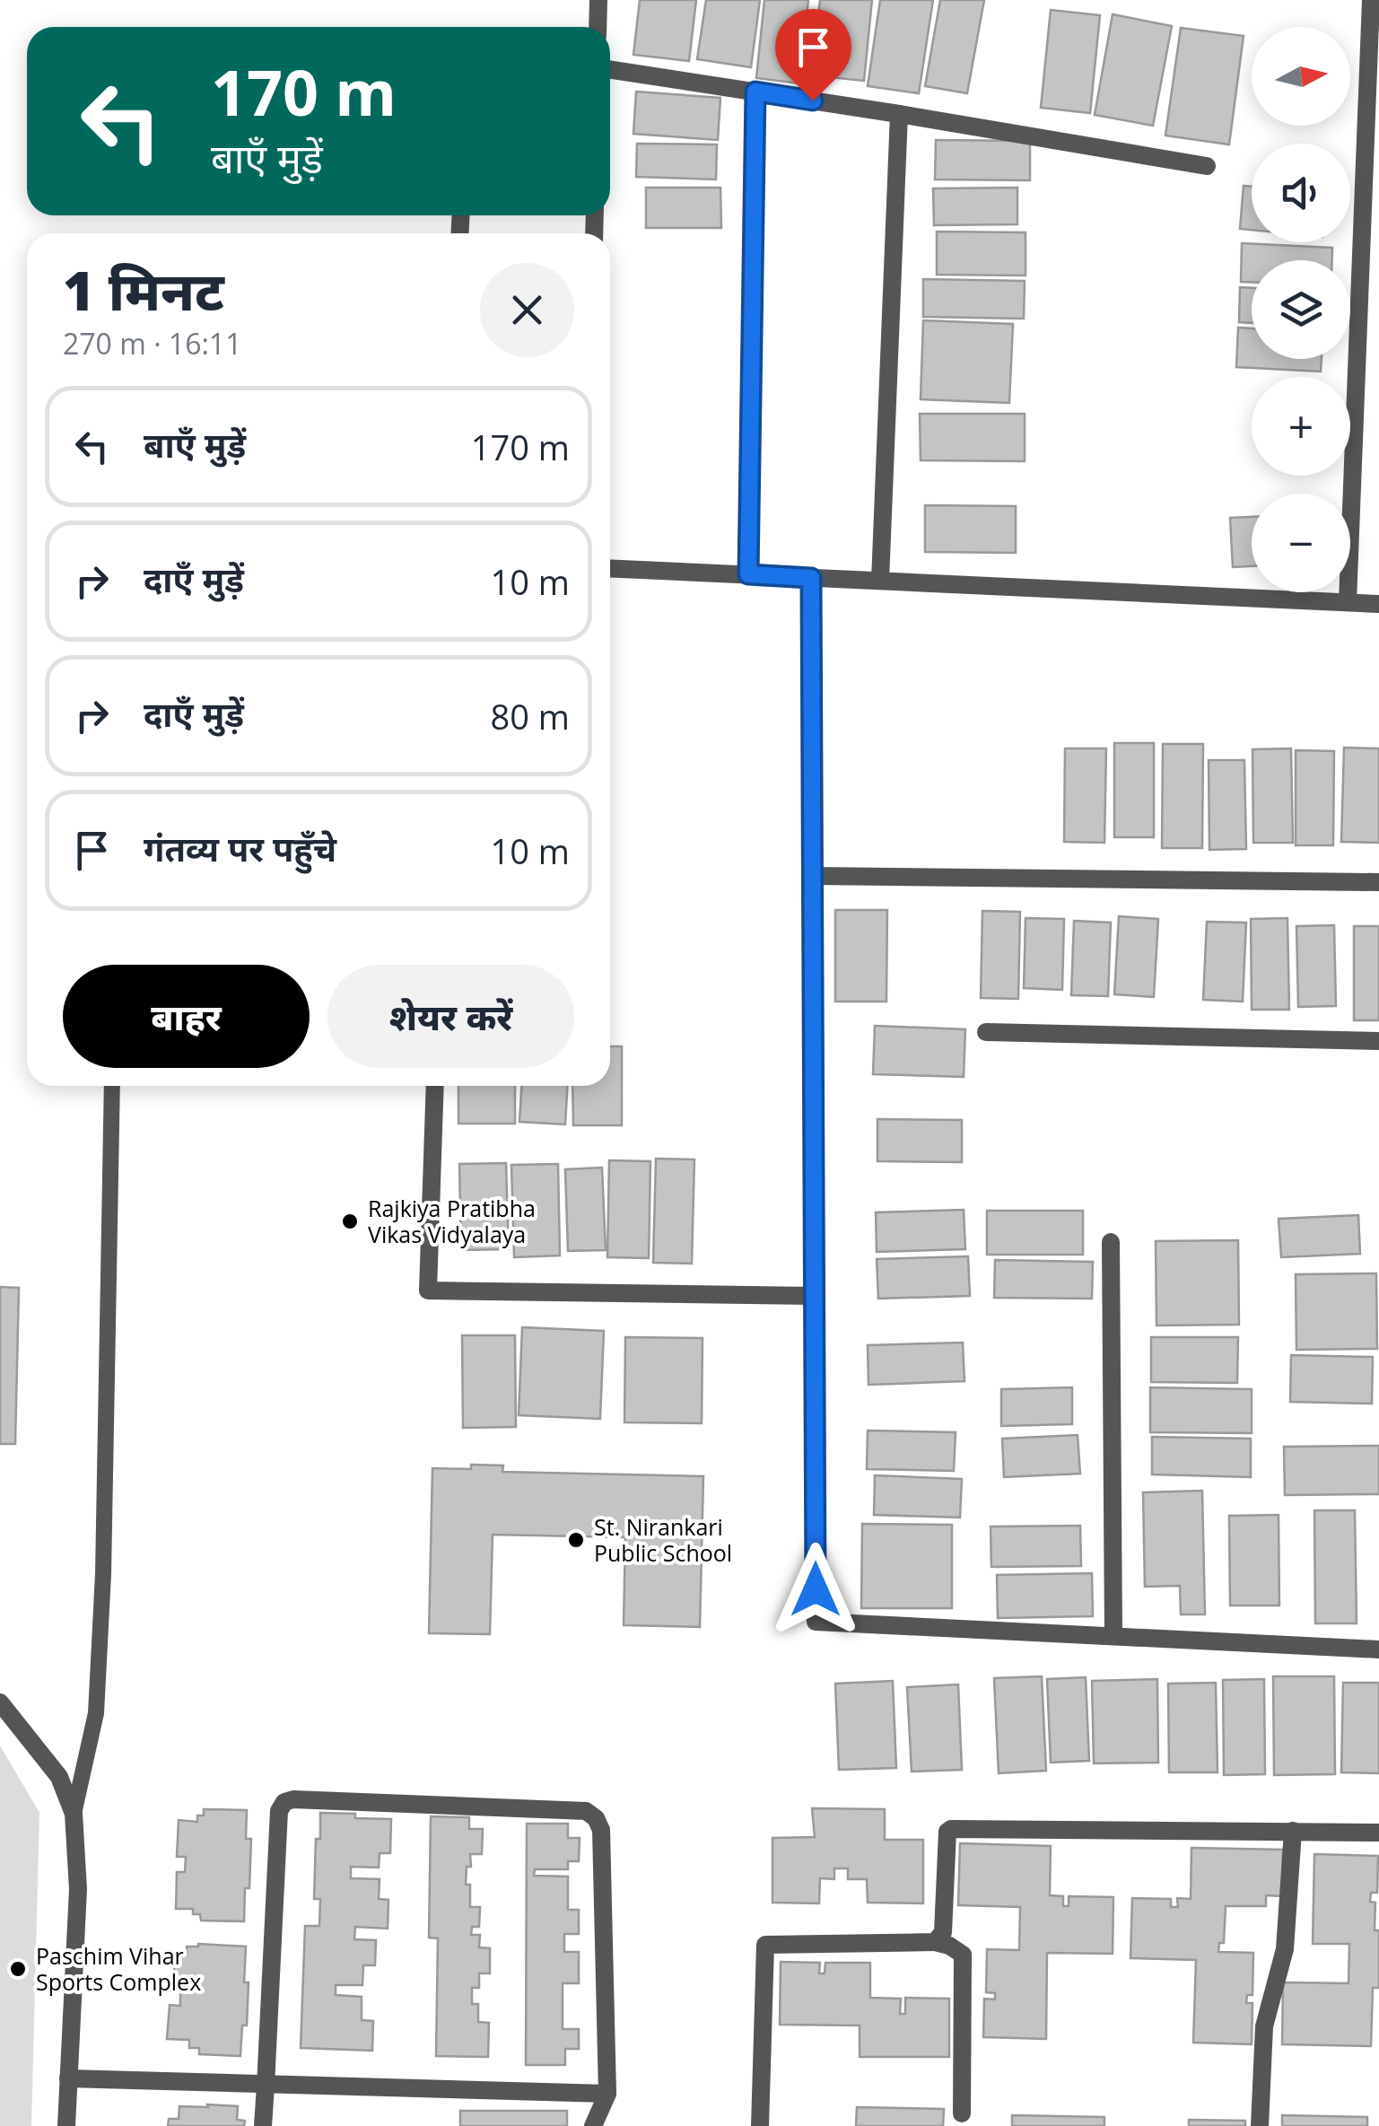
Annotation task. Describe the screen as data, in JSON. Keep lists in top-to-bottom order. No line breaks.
{"places":["Rajkiya Pratibha Vikas Vidyalaya","St. Nirankari Public School","Paschim Vihar Sports Complex"],"north":"right","page":{"map_buttons":["+","−"],"turn":["170 m","बाएँ मुड़ें"],"heading":["1 मिनट","270 m · 16:11"],"list":[{"name":"बाएँ मुड़ें","value":"170 m"},{"name":"दाएँ मुड़ें","value":"10 m"},{"name":"दाएँ मुड़ें","value":"80 m"},{"name":"गंतव्य पर पहुँचे","value":"10 m"}],"buttons":["बाहर","शेयर करें"]}}
